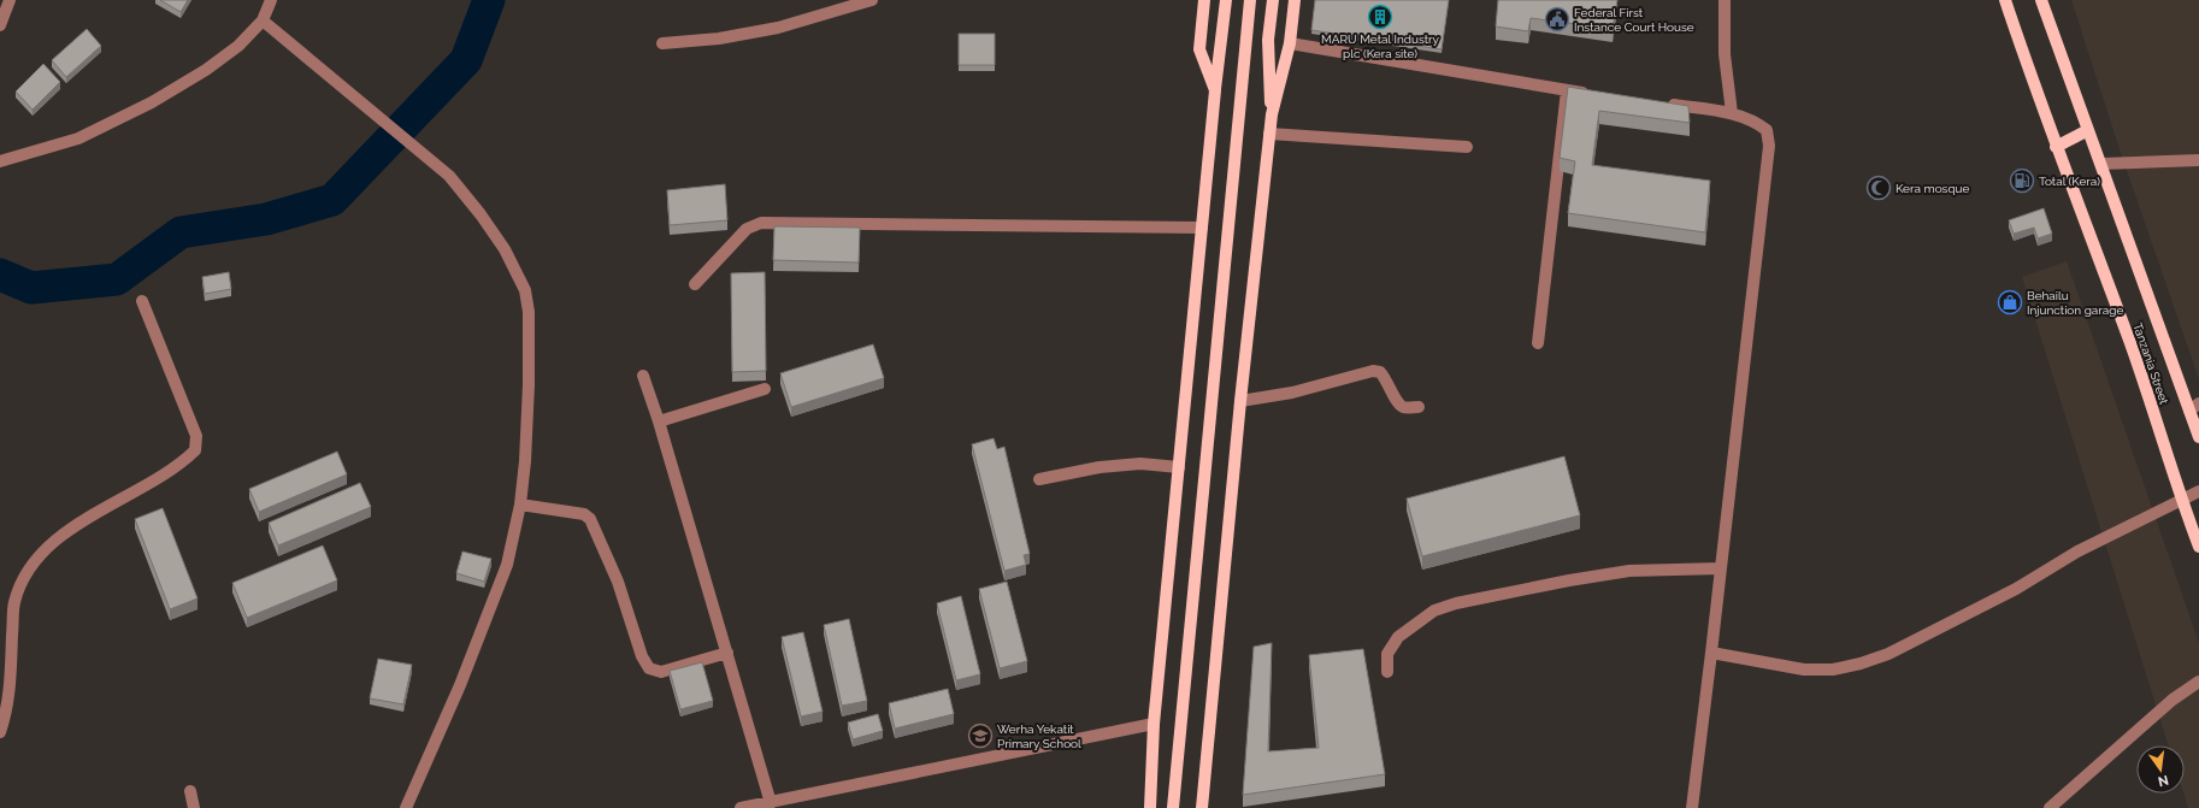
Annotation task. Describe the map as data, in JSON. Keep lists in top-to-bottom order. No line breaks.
{"streets":{"main road":["Tanzania Street"]},"places":{"building":["MARU Metal Industry plc (Kera site)"],"public building":["Federal First Instance Court House"],"fuel station":["Total (Kera)"],"mosque":["Kera mosque"],"shop":["Behailu Injunction garage"],"school or university":["Werha Yekatit Primary School"]},"north":"bottom"}
